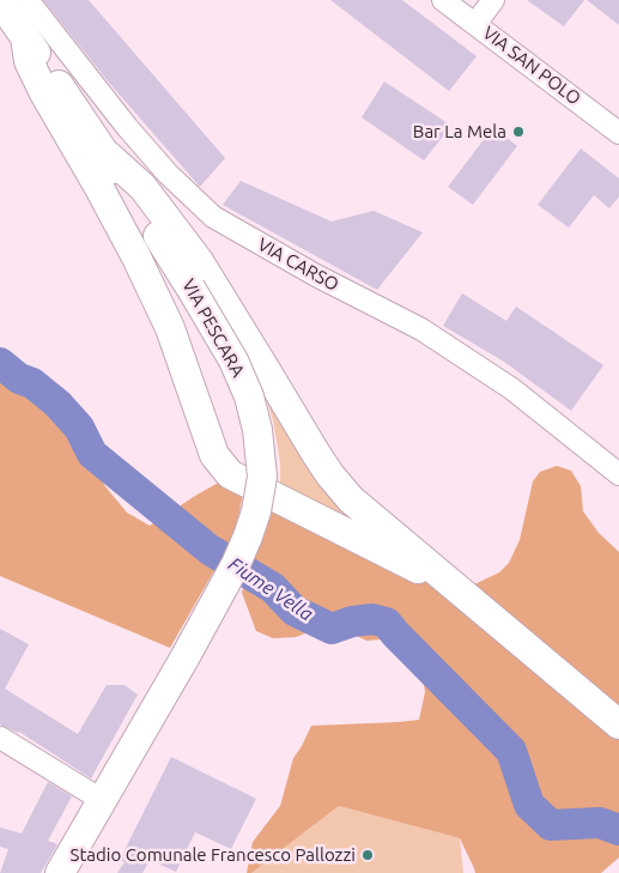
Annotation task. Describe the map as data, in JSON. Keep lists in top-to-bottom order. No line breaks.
{"streets":{"street":["VIA SAN POLO","VIA CARSO","VIA PESCARA"]},"water":["Fiume Vella"],"places":["Bar La Mela","Stadio Comunale Francesco Pallozzi"]}
